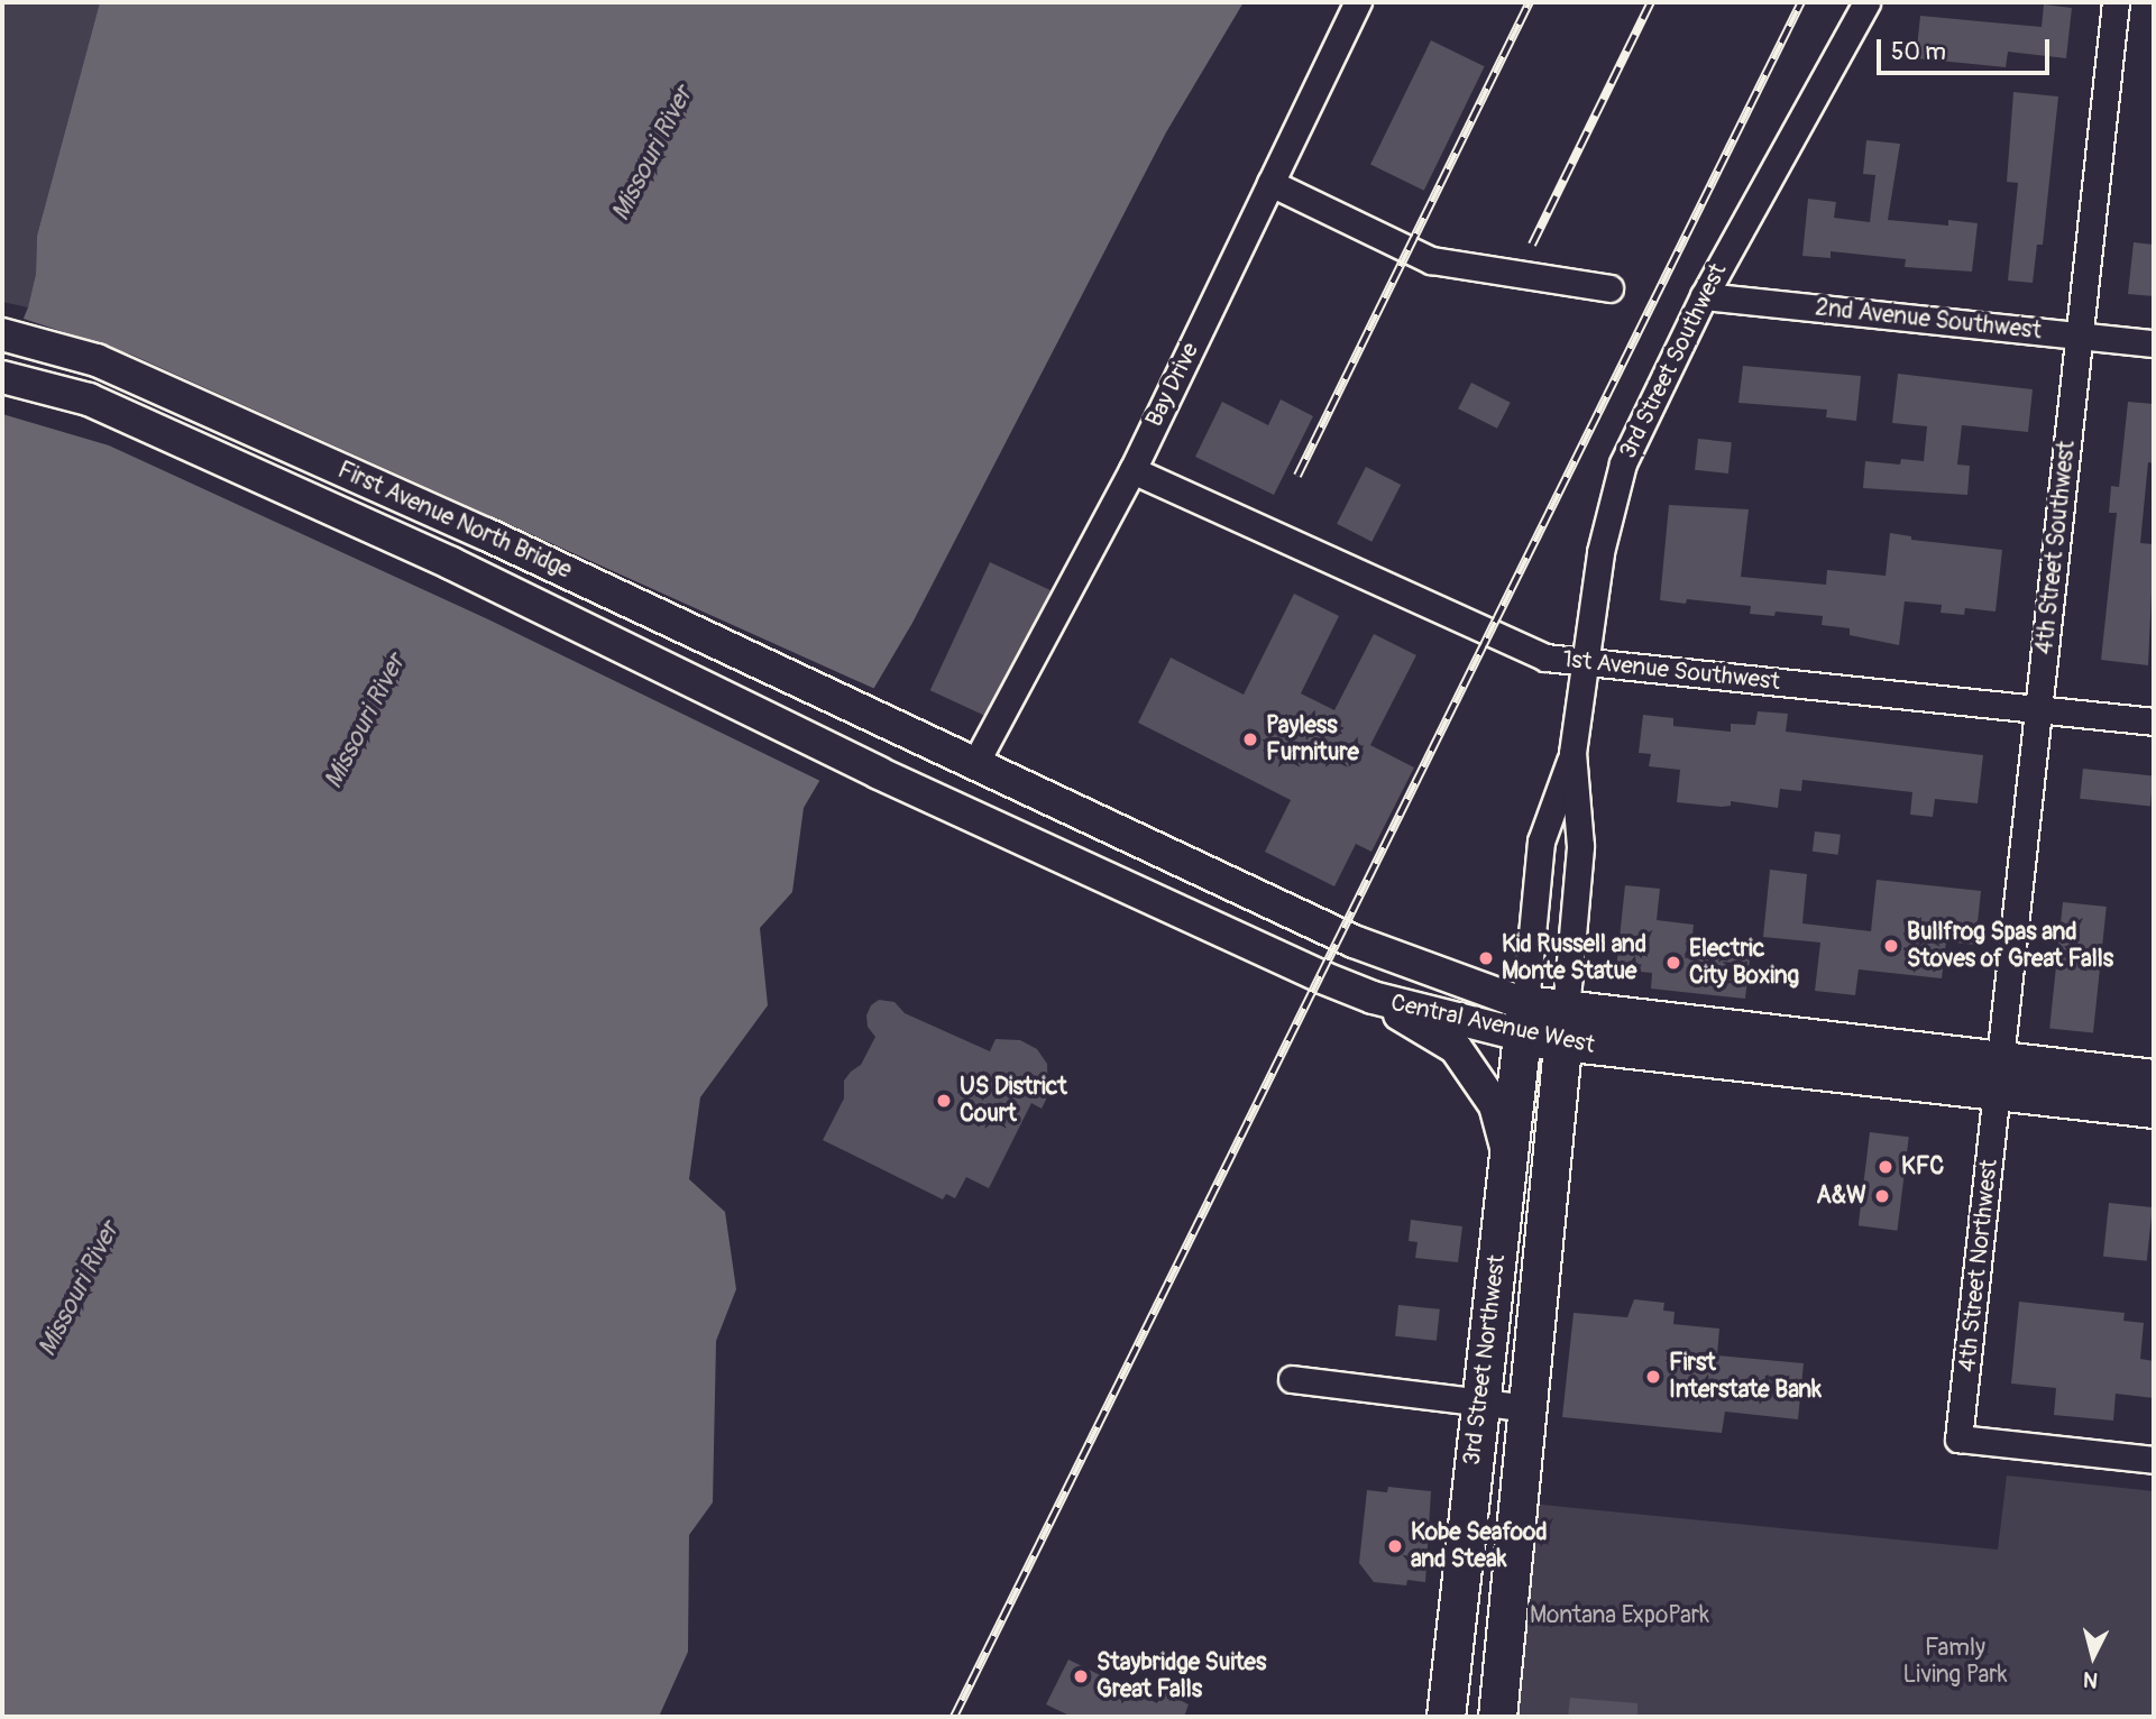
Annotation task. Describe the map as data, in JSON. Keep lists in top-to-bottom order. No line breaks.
{"streets":{"highway":["Central Avenue West","3rd Street Northwest"],"main road":["First Avenue North Bridge"],"street":["2nd Avenue Southwest","3rd Street Southwest","Bay Drive","4th Street Southwest","1st Avenue Southwest","4th Street Northwest"]},"crossings":[["2nd Avenue Southwest","3rd Street Southwest"],["2nd Avenue Southwest","4th Street Southwest"],["3rd Street Southwest","1st Avenue Southwest"],["3rd Street Southwest","Central Avenue West"],["3rd Street Southwest","3rd Street Northwest"],["Bay Drive","1st Avenue Southwest"],["Bay Drive","Central Avenue West"],["First Avenue North Bridge","Central Avenue West"],["4th Street Southwest","1st Avenue Southwest"],["4th Street Southwest","Central Avenue West"],["4th Street Southwest","4th Street Northwest"],["Central Avenue West","4th Street Northwest"],["Central Avenue West","3rd Street Northwest"]],"water":["Missouri River"],"parks":["Montana ExpoPark","Famly Living Park"],"places":["Payless Furniture","Bullfrog Spas and Stoves of Great Falls","Kid Russell and Monte Statue","Electric City Boxing","US District Court","KFC","A&W","First Interstate Bank","Kobe Seafood and Steak","Staybridge Suites Great Falls"],"scale_bar":"50 m","north":"bottom"}
